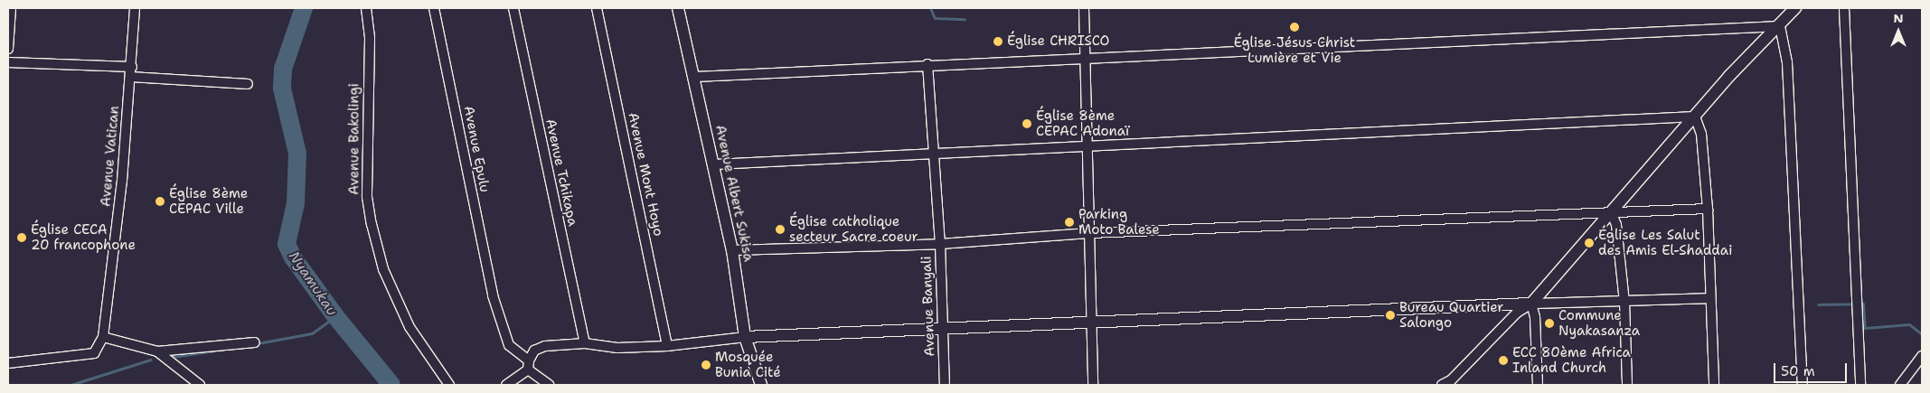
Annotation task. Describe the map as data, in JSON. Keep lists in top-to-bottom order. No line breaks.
{"streets":{"street":["Avenue Bakolingi","Avenue Epulu","Avenue Vatican","Avenue Tchikapa","Avenue Mont Hoyo","Avenue Albert Sukisa","Avenue Banyali"]},"water":["Nyamukau"],"places":["Église Jésus Christ Lumière et Vie","Église CHRISCO","Église 8ème CEPAC Adonaï","Église 8ème CEPAC Ville","Parking Moto Balese","Église catholique secteur Sacre coeur","Église CECA 20 francophone","Église Les Salut des Amis El-Shaddai","Bureau Quartier Salongo","Commune Nyakasanza","ECC 80ème Africa Inland Church","Mosquée Bunia Cité"],"scale_bar":"50 m","north":"top"}
